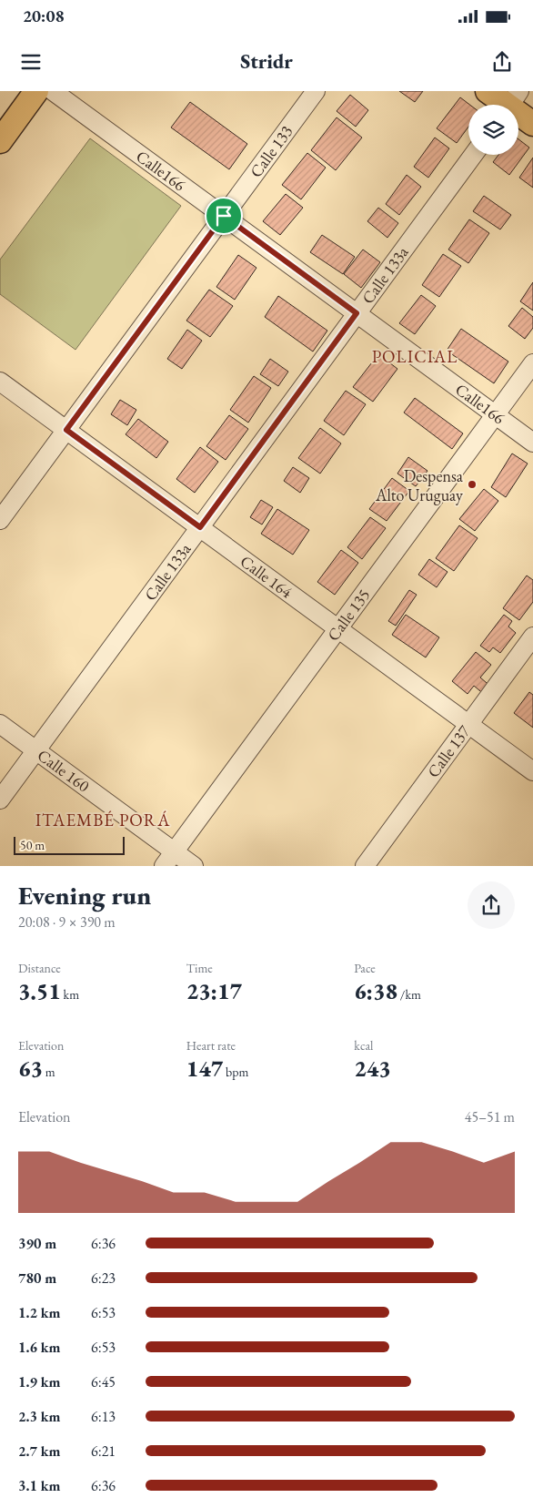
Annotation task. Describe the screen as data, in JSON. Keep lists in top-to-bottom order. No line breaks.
{"streets":{"street":["Calle 133","Calle166","Calle 133a","Calle 164","Calle 135","Calle 137","Calle 160"]},"crossings":[["Calle 133","Calle166"],["Calle 133","Calle 164"],["Calle166","Calle 133a"],["Calle166","Calle 135"],["Calle 133a","Calle 164"],["Calle 133a","Calle 160"],["Calle 164","Calle 135"],["Calle 164","Calle 137"],["Calle 135","Calle 160"]],"districts":["POLICIAL","ITAEMBÉ PORÁ"],"places":["Despensa Alto Uruguay"],"scale_bar":"50 m","page":{"status":"20:08","header":"Stridr","scale":"50 m","heading":["Evening run","20:08 · 9 × 390 m"],"stats":[["Distance","3.51 km"],["Time","23:17"],["Pace","6:38 /km"],["Elevation","63 m"],["Heart rate","147 bpm"],["kcal","243"]],"chart":["Elevation","45–51 m"],"list":[{"name":"390 m","note":"6:36"},{"name":"780 m","note":"6:23"},{"name":"1.2 km","note":"6:53"},{"name":"1.6 km","note":"6:53"},{"name":"1.9 km","note":"6:45"},{"name":"2.3 km","note":"6:13"},{"name":"2.7 km","note":"6:21"},{"name":"3.1 km","note":"6:36"}]}}
